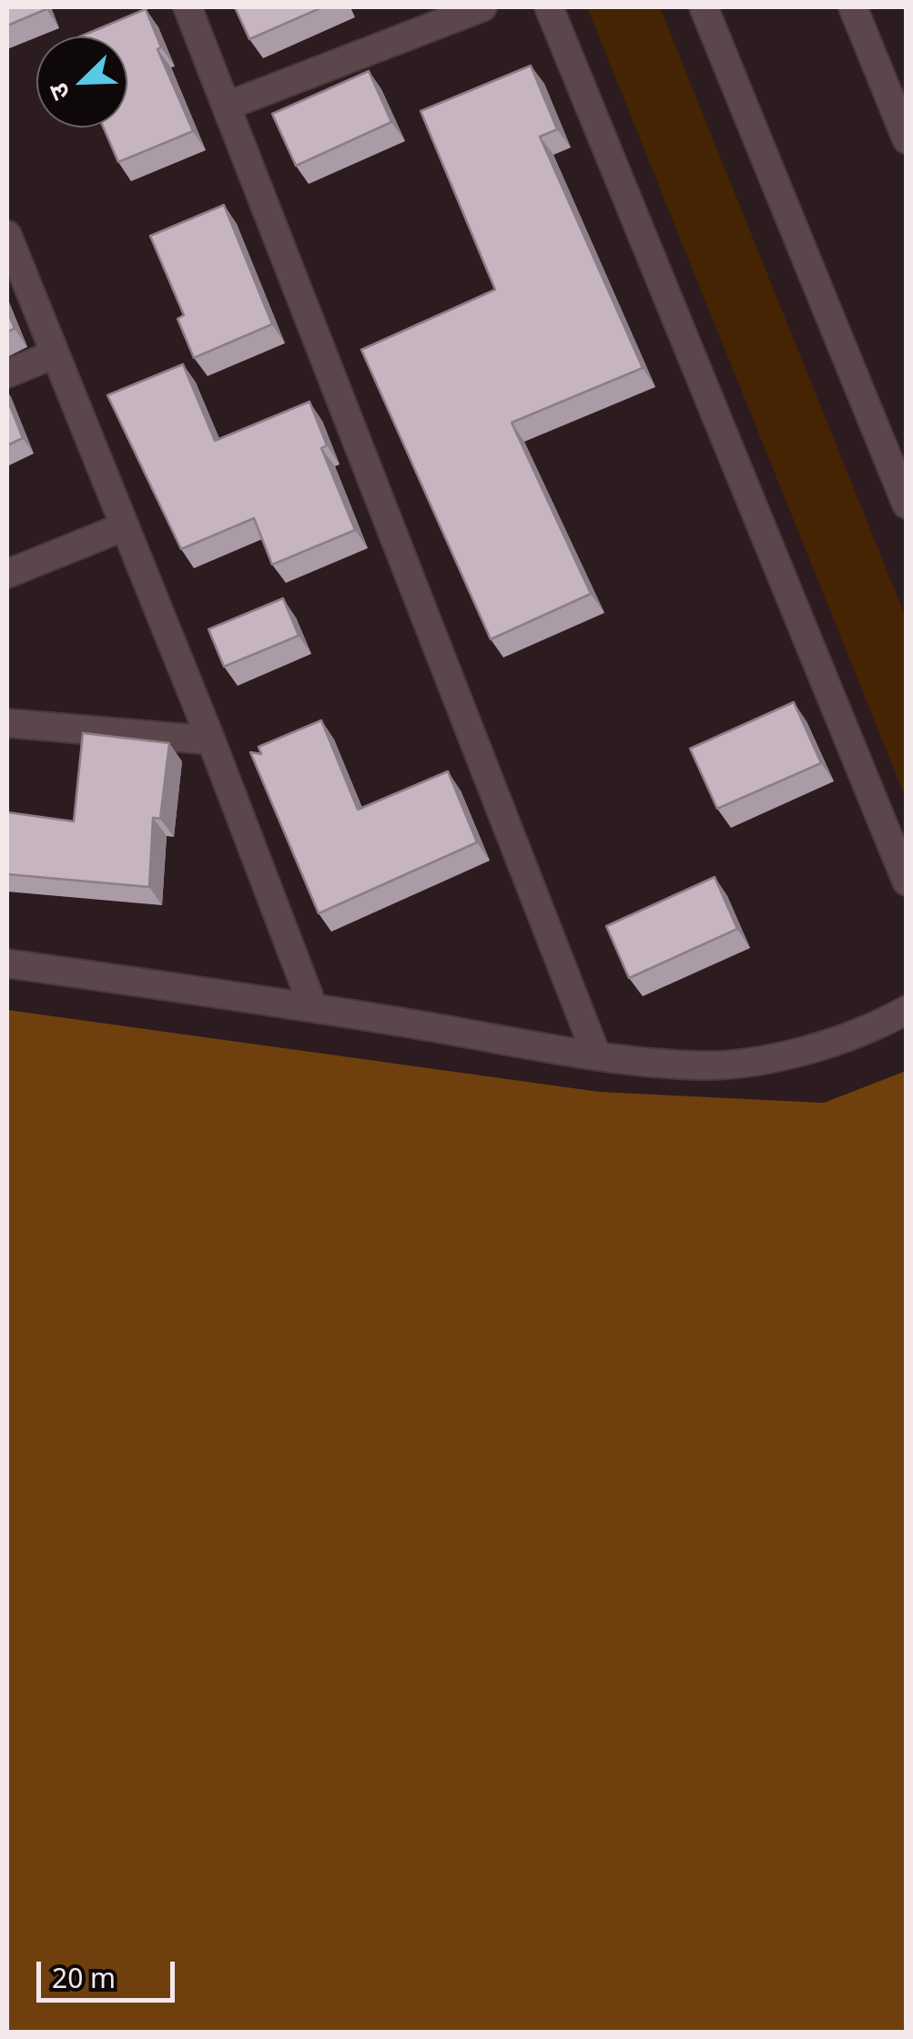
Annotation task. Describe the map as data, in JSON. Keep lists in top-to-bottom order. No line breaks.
{"scale_bar":"20 m","north":"bottom left"}
